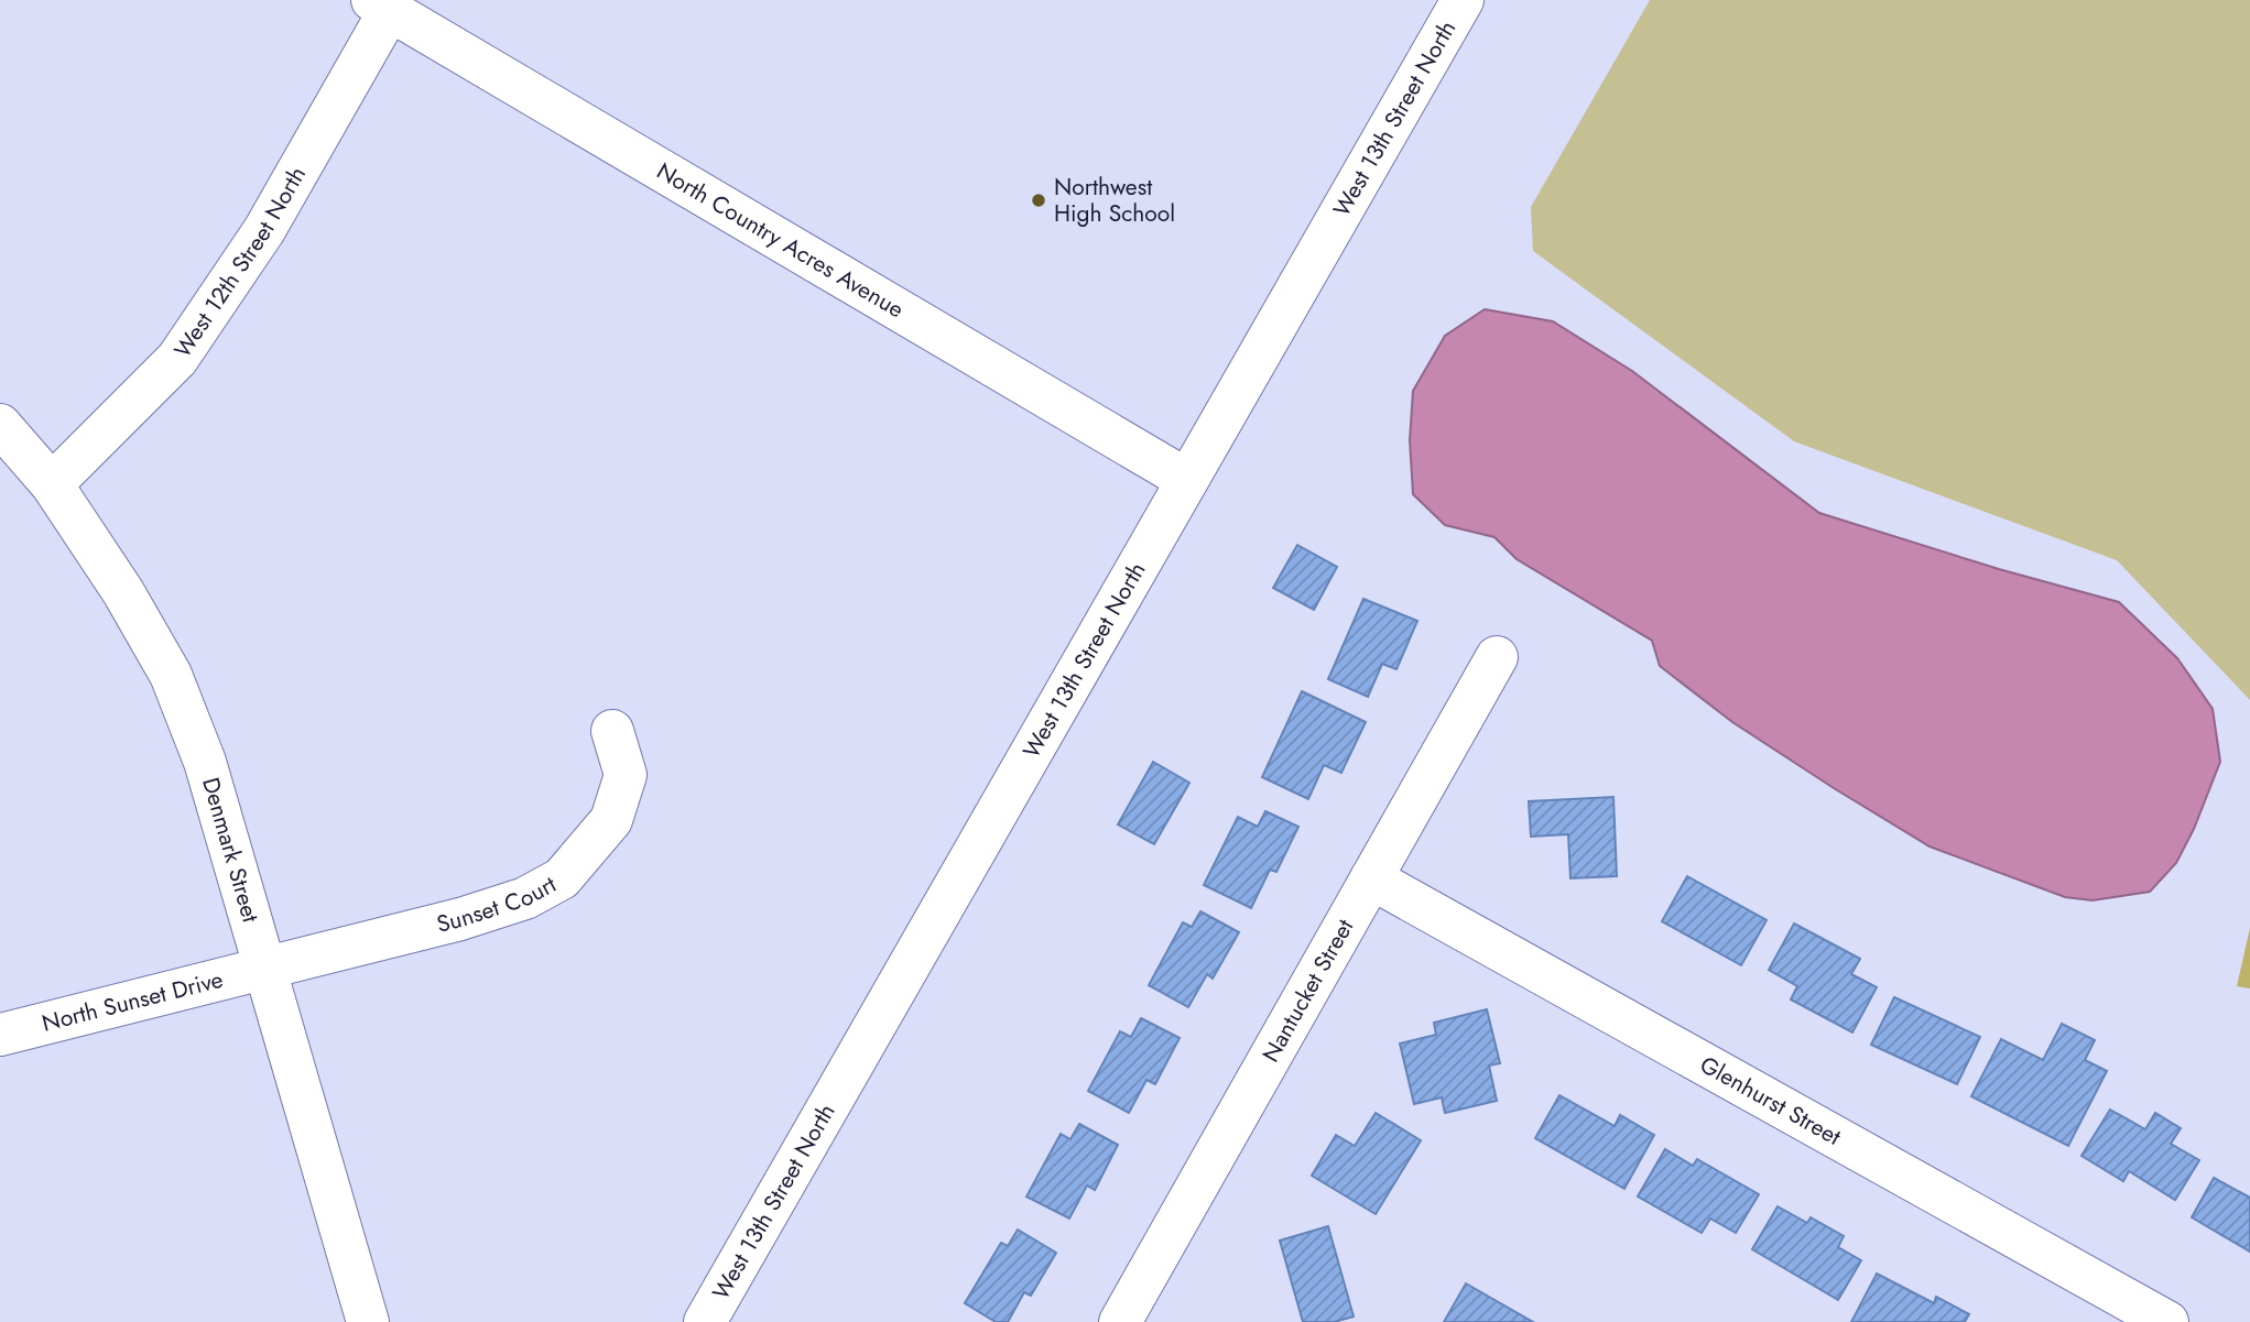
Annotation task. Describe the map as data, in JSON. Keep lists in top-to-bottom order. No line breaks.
{"streets":{"street":["West 13th Street North","North Country Acres Avenue","West 12th Street North","Denmark Street","Sunset Court","Nantucket Street","North Sunset Drive","Glenhurst Street"]},"crossings":[["West 13th Street North","North Country Acres Avenue"],["North Country Acres Avenue","West 12th Street North"],["West 12th Street North","Denmark Street"],["Denmark Street","Sunset Court"],["Denmark Street","North Sunset Drive"],["Sunset Court","North Sunset Drive"],["Nantucket Street","Glenhurst Street"]],"places":["Northwest High School"]}
